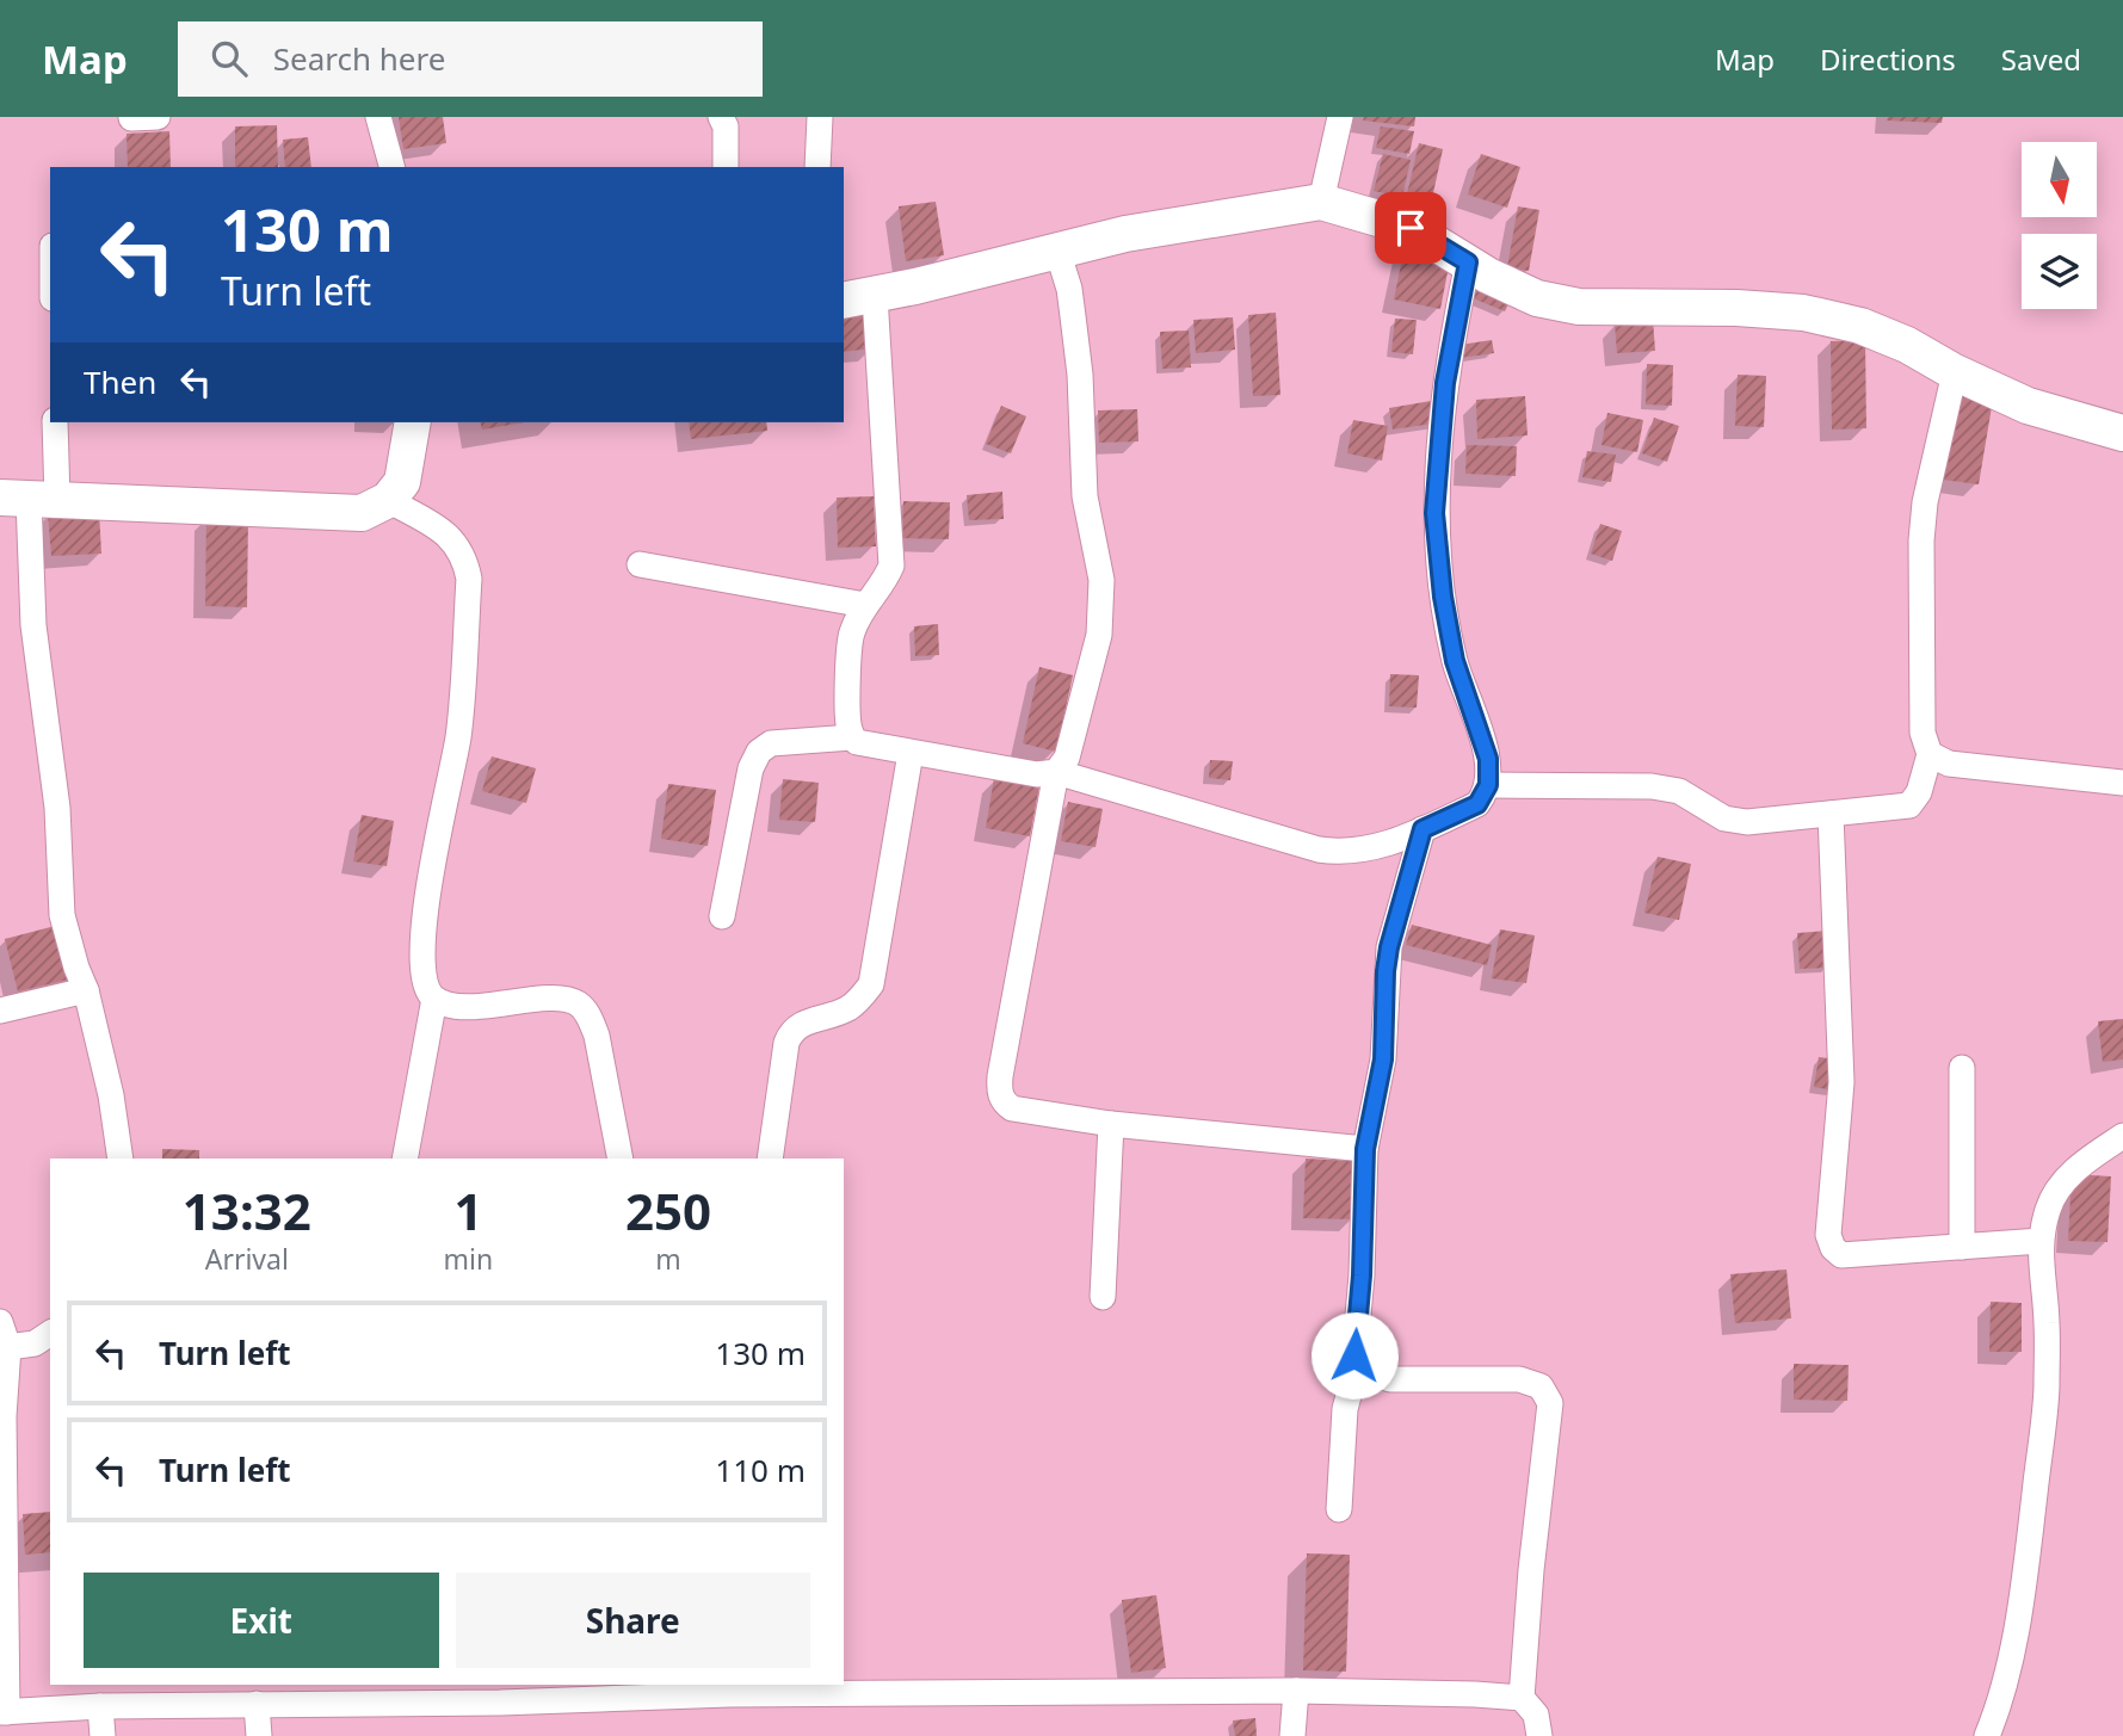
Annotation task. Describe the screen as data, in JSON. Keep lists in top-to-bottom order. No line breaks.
{"north":"bottom","page":{"header":"Map","search":"Search here","nav":["Map","Directions","Saved"],"turn":["130 m","Turn left"],"then":"Then","eta":["13:32","Arrival","1","min","250","m"],"list":[{"name":"Turn left","value":"130 m"},{"name":"Turn left","value":"110 m"}],"buttons":["Exit","Share"]}}
